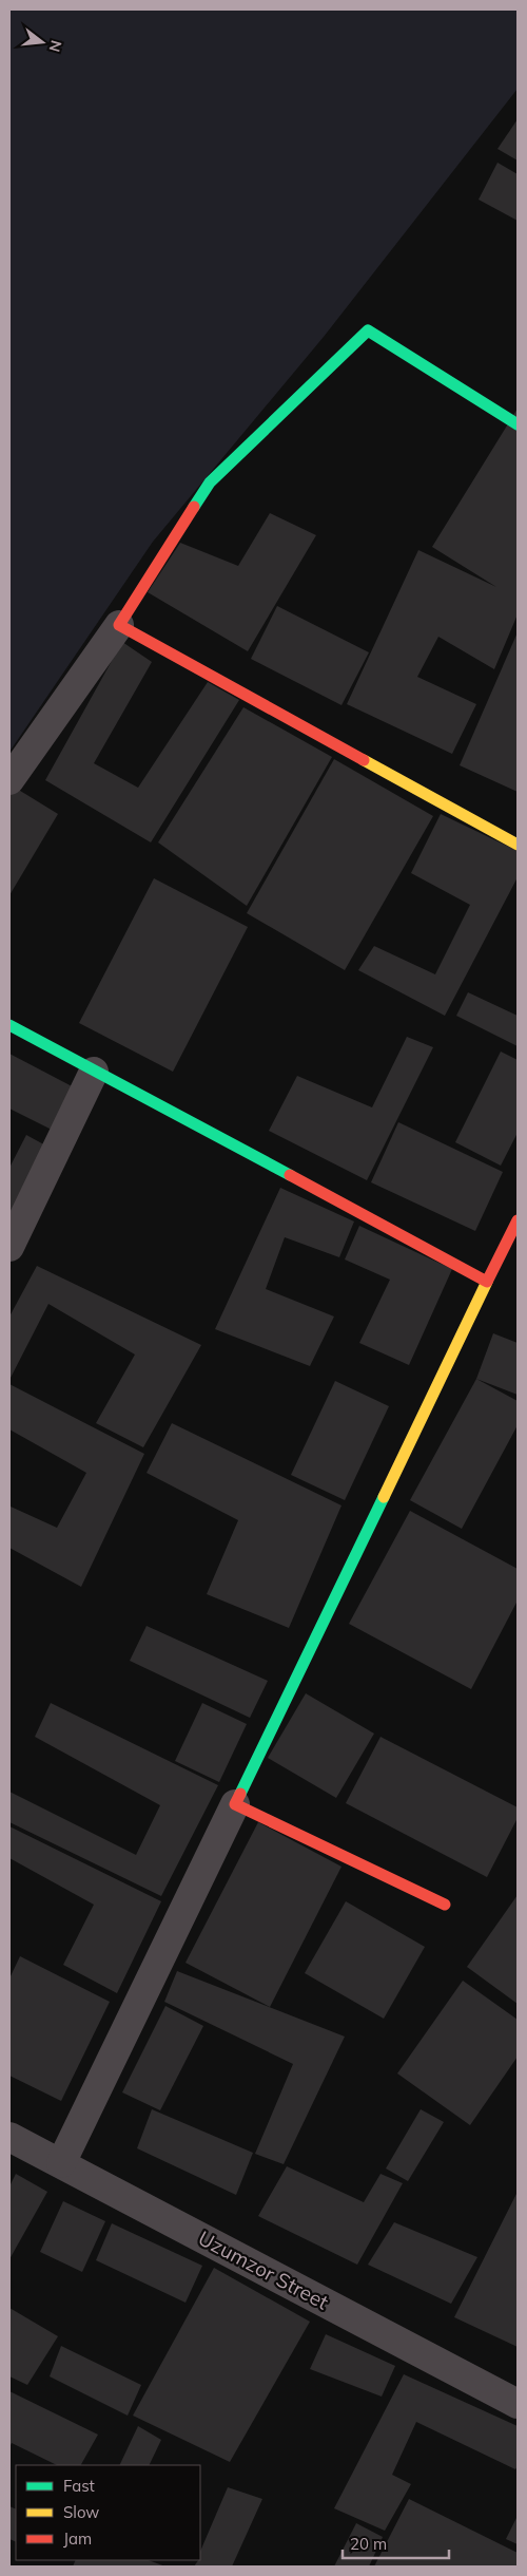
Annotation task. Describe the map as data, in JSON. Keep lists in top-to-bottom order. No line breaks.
{"streets":{"street":["Uzumzor Street"]},"legend":["Fast","Slow","Jam"],"scale_bar":"20 m","north":"right"}
